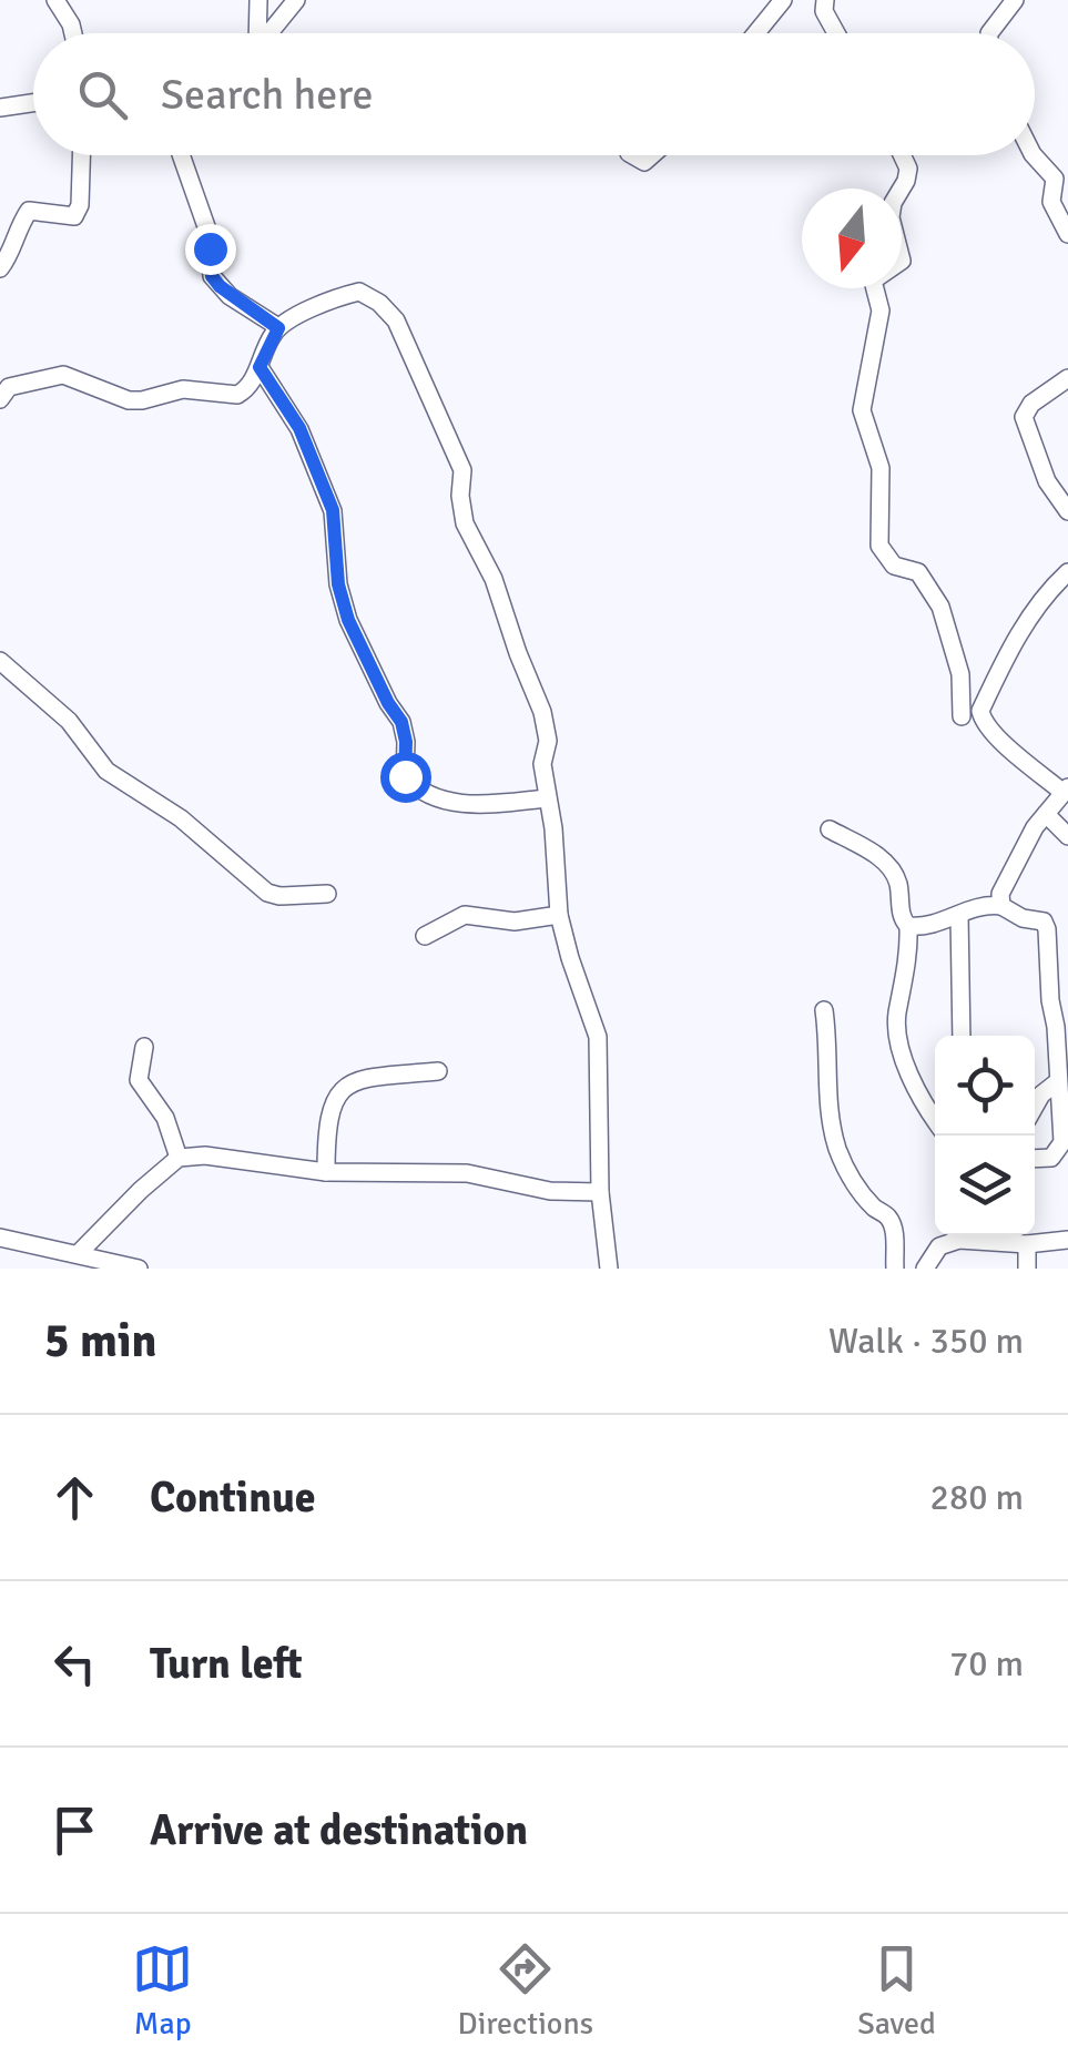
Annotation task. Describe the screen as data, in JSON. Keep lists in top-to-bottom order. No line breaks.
{"north":"bottom","page":{"search":"Search here","heading":["5 min","Walk · 350 m"],"list":[["Continue","280 m"],["Turn left","70 m"],"Arrive at destination"],"nav":["Map","Directions","Saved"]}}
